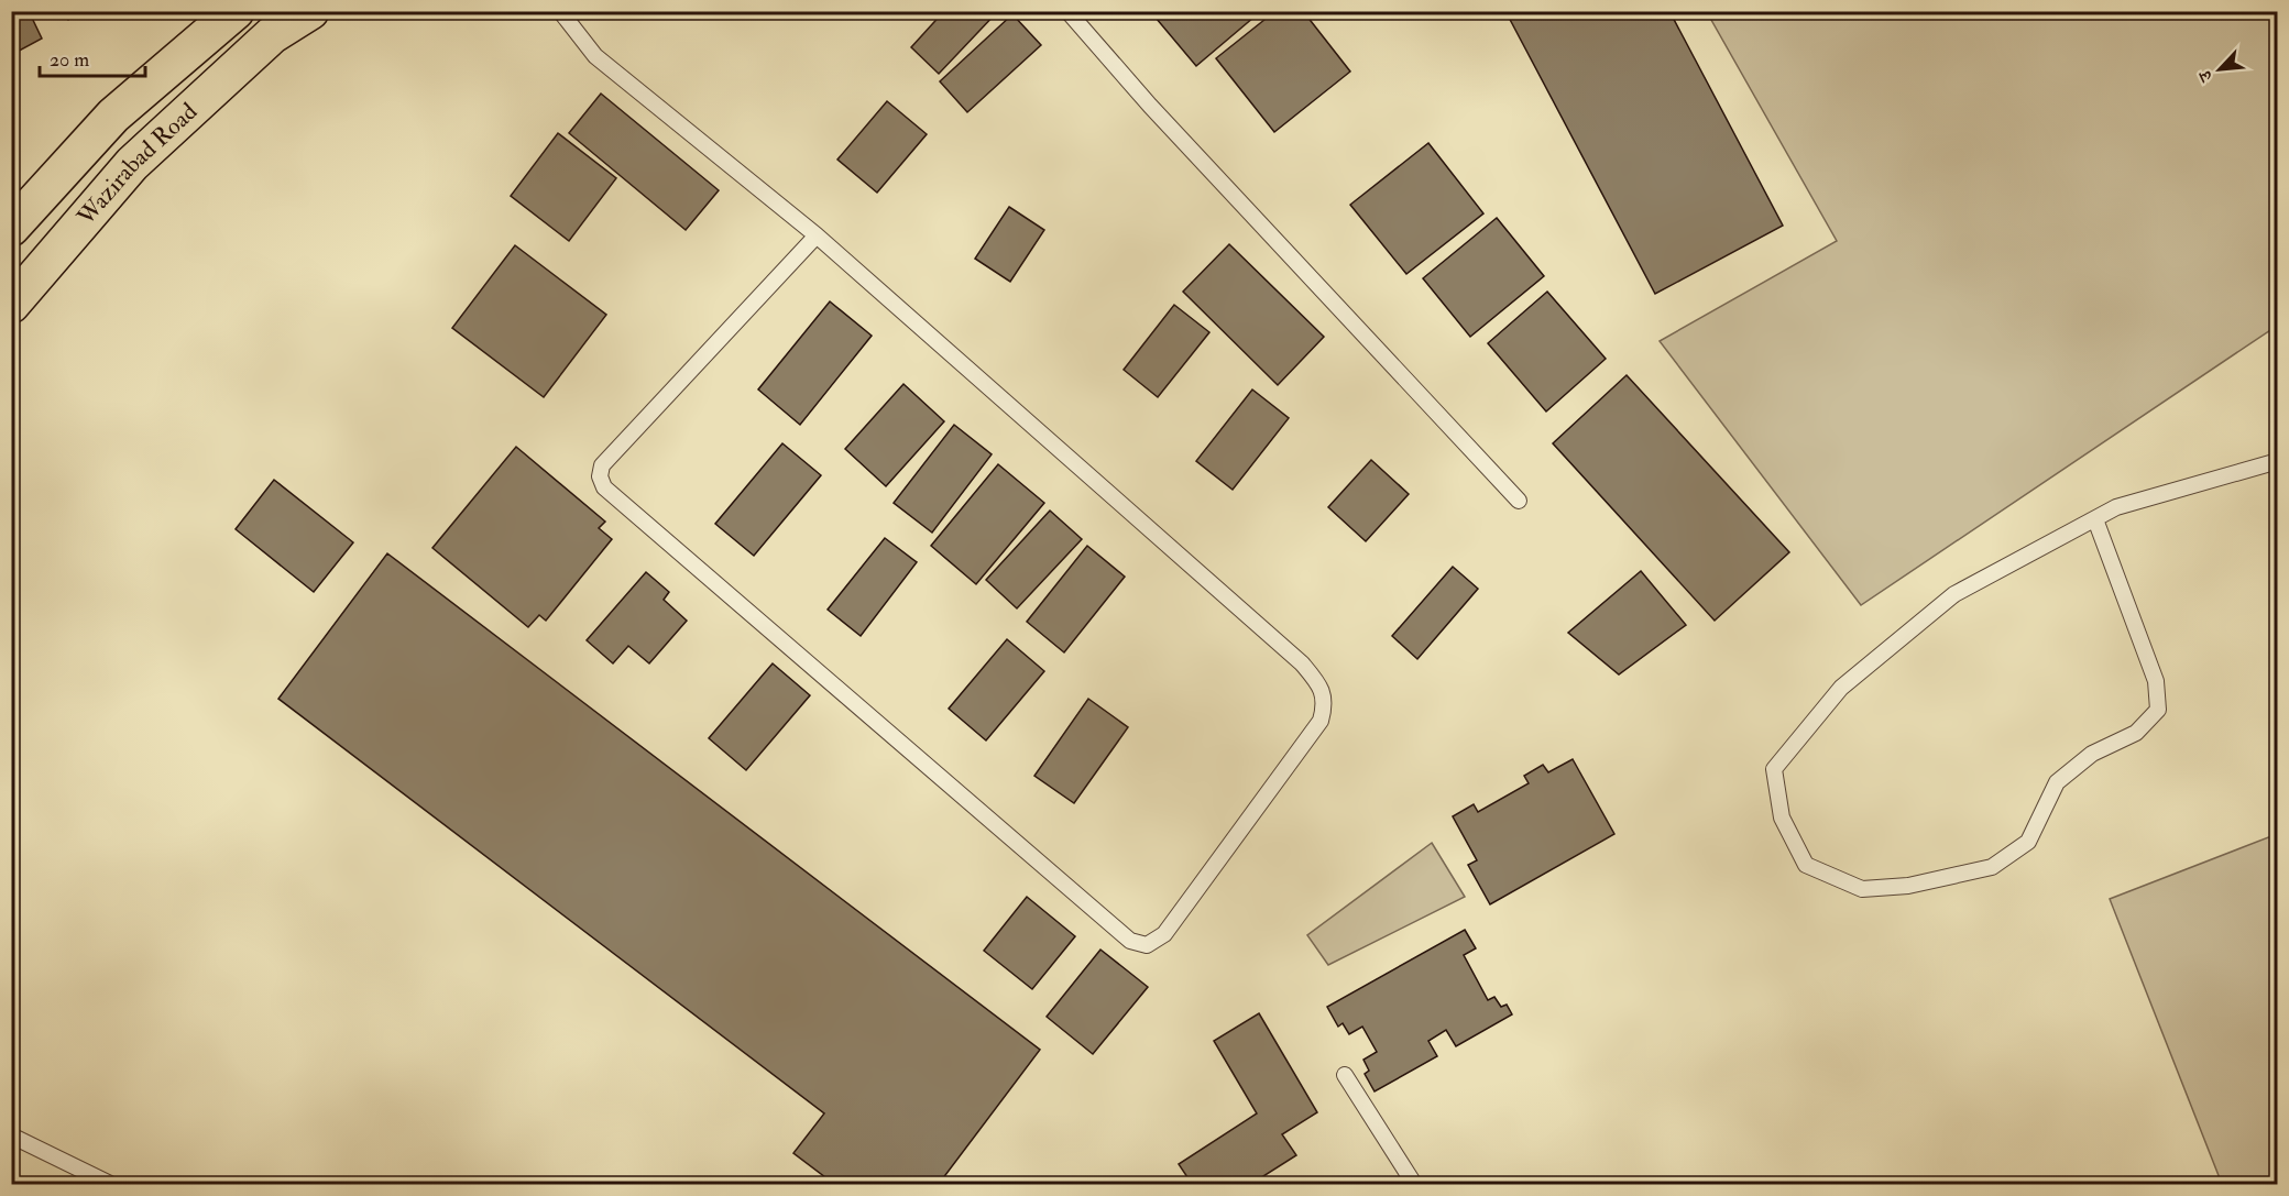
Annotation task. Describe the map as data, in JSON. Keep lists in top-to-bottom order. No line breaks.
{"streets":{"highway":["Wazirabad Road"]},"scale_bar":"20 m","north":"bottom left"}
